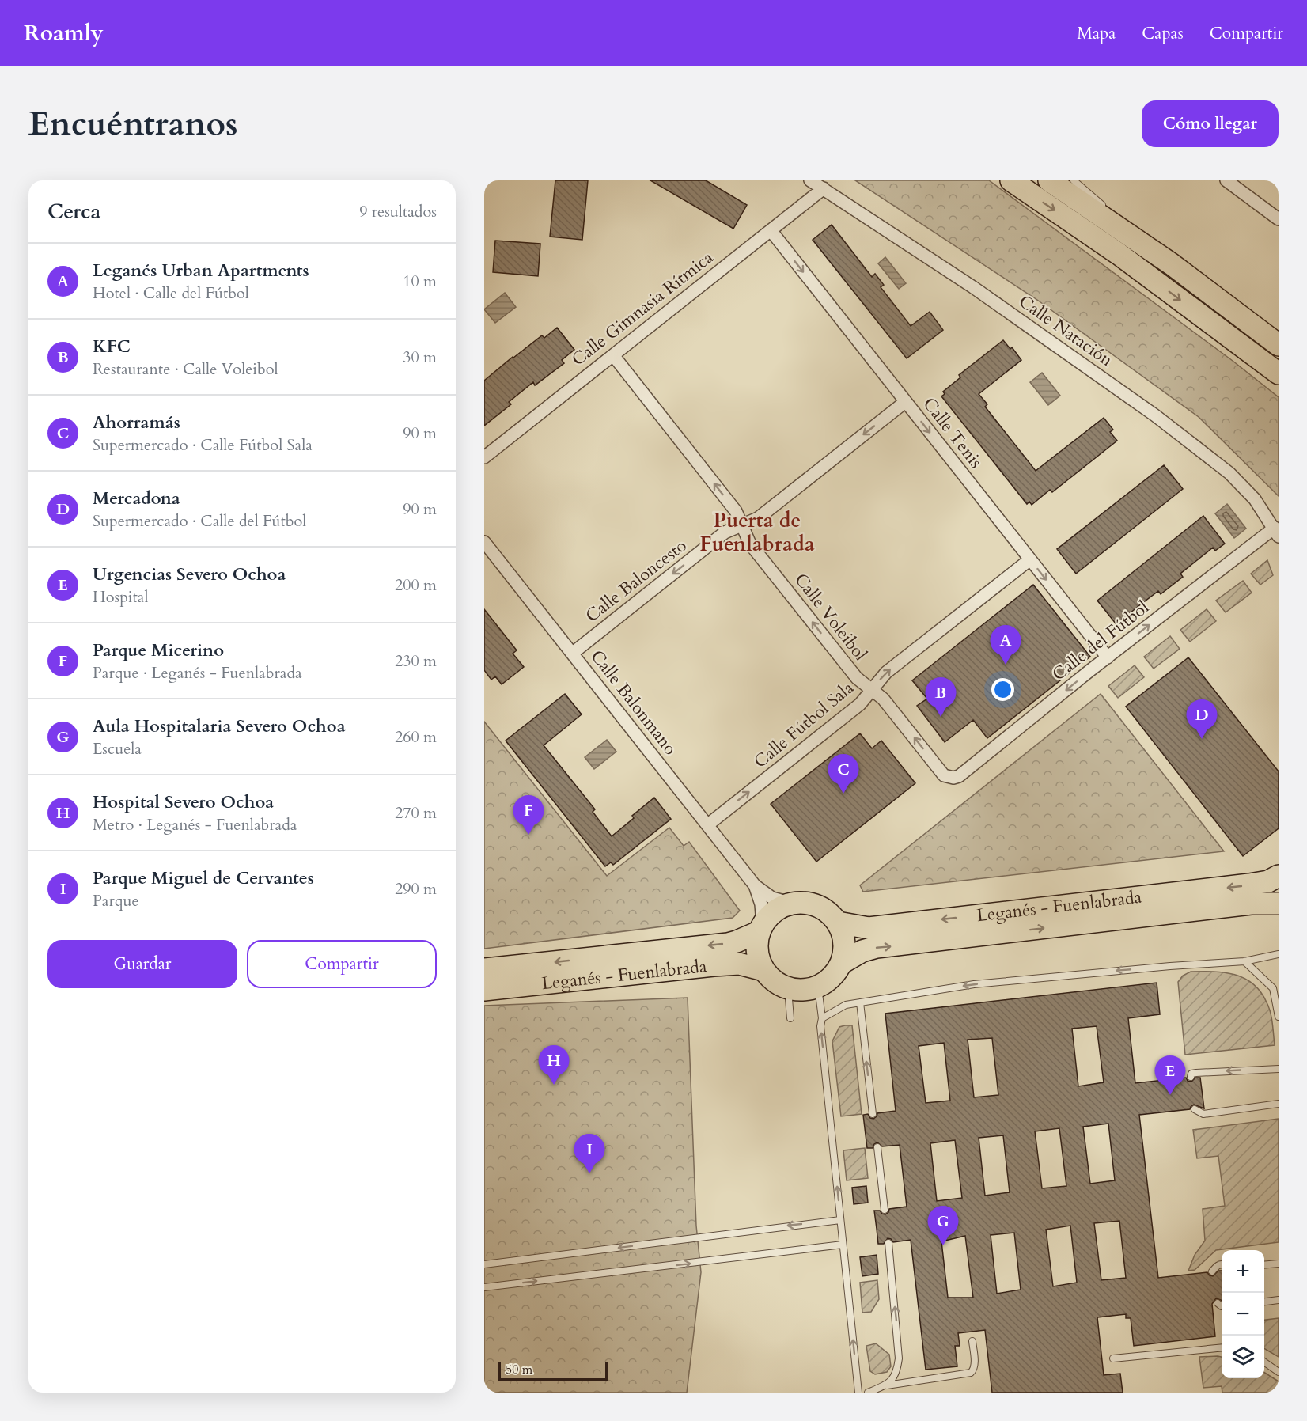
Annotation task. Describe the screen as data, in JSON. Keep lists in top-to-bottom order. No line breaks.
{"streets":{"highway":["Leganés - Fuenlabrada"],"street":["Calle Gimnasia Rítmica","Calle Natación","Calle Tenis","Calle Baloncesto","Calle Voleibol","Calle del Fútbol","Calle Balonmano","Calle Fútbol Sala"]},"crossings":[["Calle Gimnasia Rítmica","Calle Natación"],["Calle Gimnasia Rítmica","Calle Tenis"],["Calle Gimnasia Rítmica","Calle Voleibol"],["Calle Natación","Calle del Fútbol"],["Calle Tenis","Calle Baloncesto"],["Calle Tenis","Calle del Fútbol"],["Calle Tenis","Calle Fútbol Sala"],["Calle Baloncesto","Calle Voleibol"],["Calle Baloncesto","Calle Balonmano"],["Calle Voleibol","Calle del Fútbol"],["Calle Voleibol","Calle Fútbol Sala"],["Calle Balonmano","Calle Fútbol Sala"],["Calle Balonmano","Leganés - Fuenlabrada"]],"one_way":["Calle Tenis","Calle Baloncesto","Calle Voleibol","Calle Fútbol Sala"],"districts":["Puerta de Fuenlabrada"],"scale_bar":"50 m","page":{"header":"Roamly","nav":["Mapa","Capas","Compartir"],"buttons":["Cómo llegar",["Guardar","Compartir"]],"title":"Encuéntranos","heading":["Cerca","9 resultados"],"list":[{"mark":"A","name":"Leganés Urban Apartments","note":"Hotel · Calle del Fútbol","value":"10 m"},{"mark":"B","name":"KFC","note":"Restaurante · Calle Voleibol","value":"30 m"},{"mark":"C","name":"Ahorramás","note":"Supermercado · Calle Fútbol Sala","value":"90 m"},{"mark":"D","name":"Mercadona","note":"Supermercado · Calle del Fútbol","value":"90 m"},{"mark":"E","name":"Urgencias Severo Ochoa","note":"Hospital","value":"200 m"},{"mark":"F","name":"Parque Micerino","note":"Parque · Leganés - Fuenlabrada","value":"230 m"},{"mark":"G","name":"Aula Hospitalaria Severo Ochoa","note":"Escuela","value":"260 m"},{"mark":"H","name":"Hospital Severo Ochoa","note":"Metro · Leganés - Fuenlabrada","value":"270 m"},{"mark":"I","name":"Parque Miguel de Cervantes","note":"Parque","value":"290 m"}],"pins":["A","B","D","C","F","H","E","I","G"],"map_buttons":["+","−"],"scale":"50 m"}}
